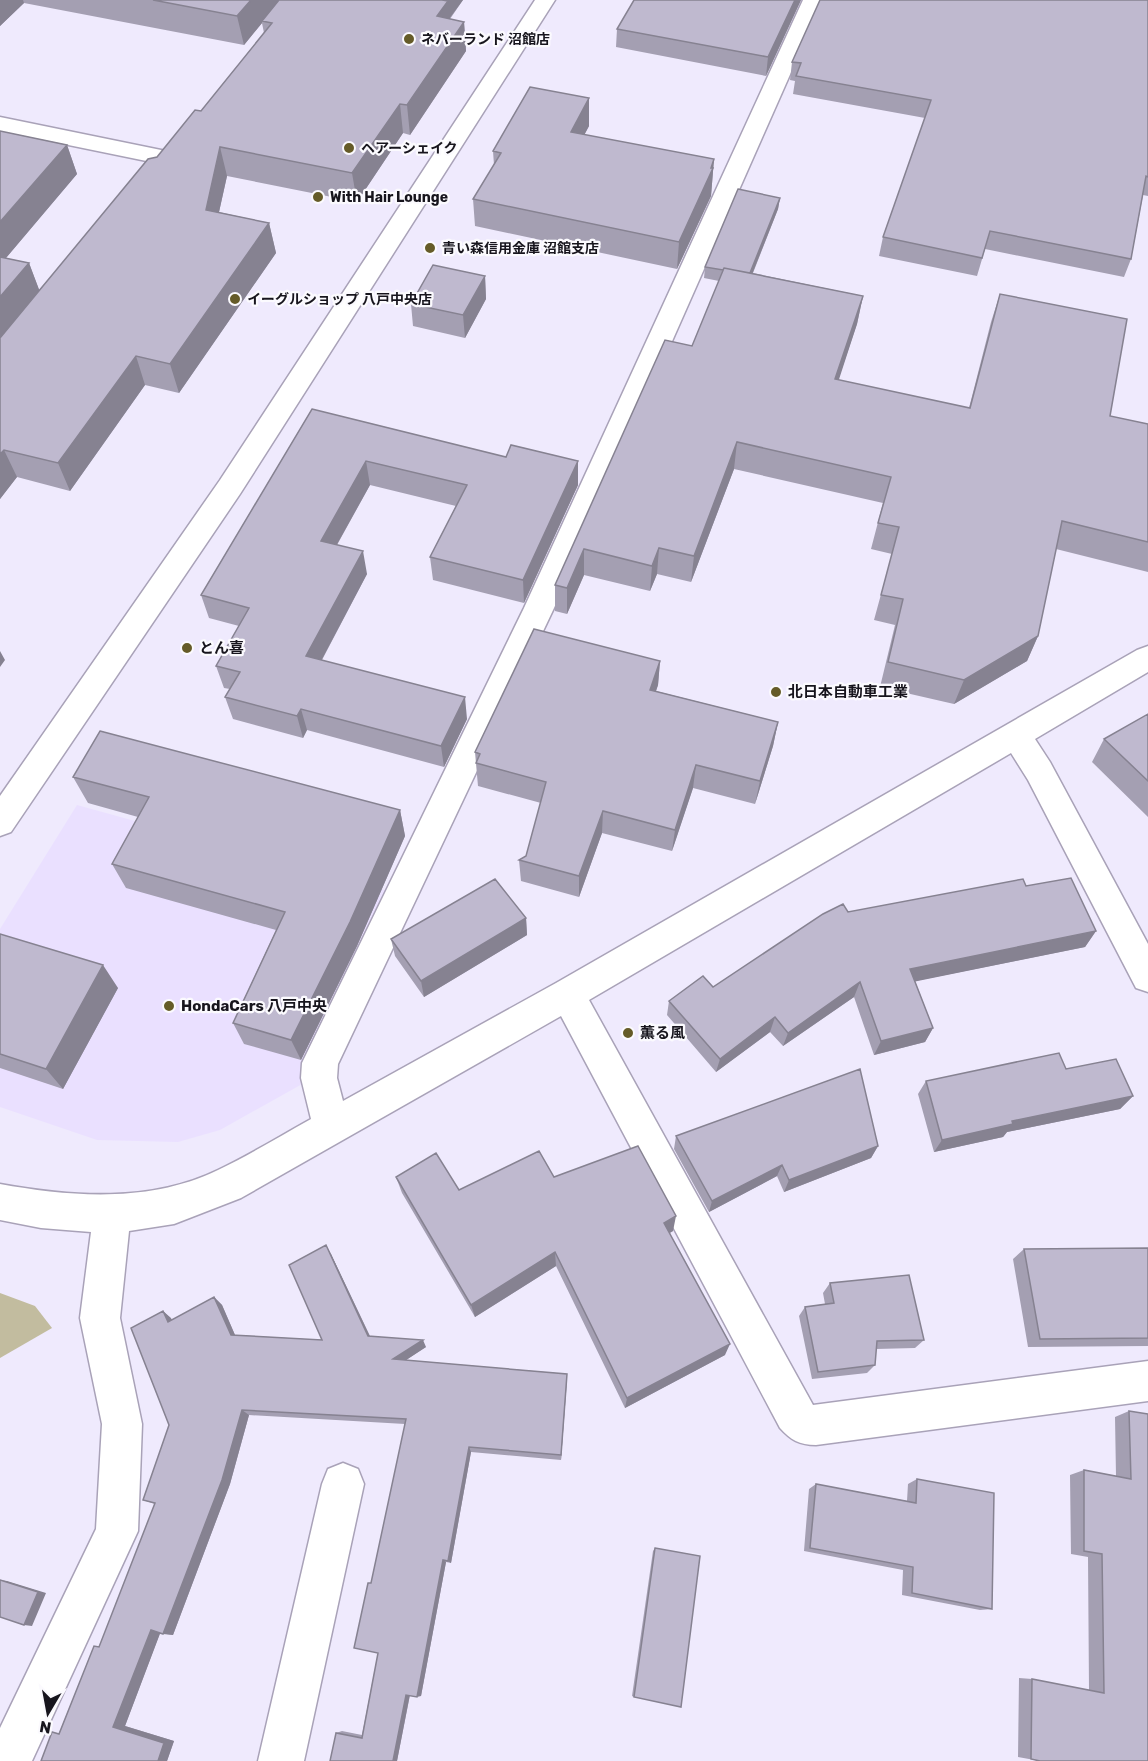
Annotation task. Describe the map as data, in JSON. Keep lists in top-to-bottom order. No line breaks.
{"places":["ネバーランド 沼館店","ヘアーシェイク","With Hair Lounge","青い森信用金庫 沼館支店","イーグルショップ 八戸中央店","とん喜","北日本自動車工業","HondaCars 八戸中央","薫る風"],"north":"bottom"}
